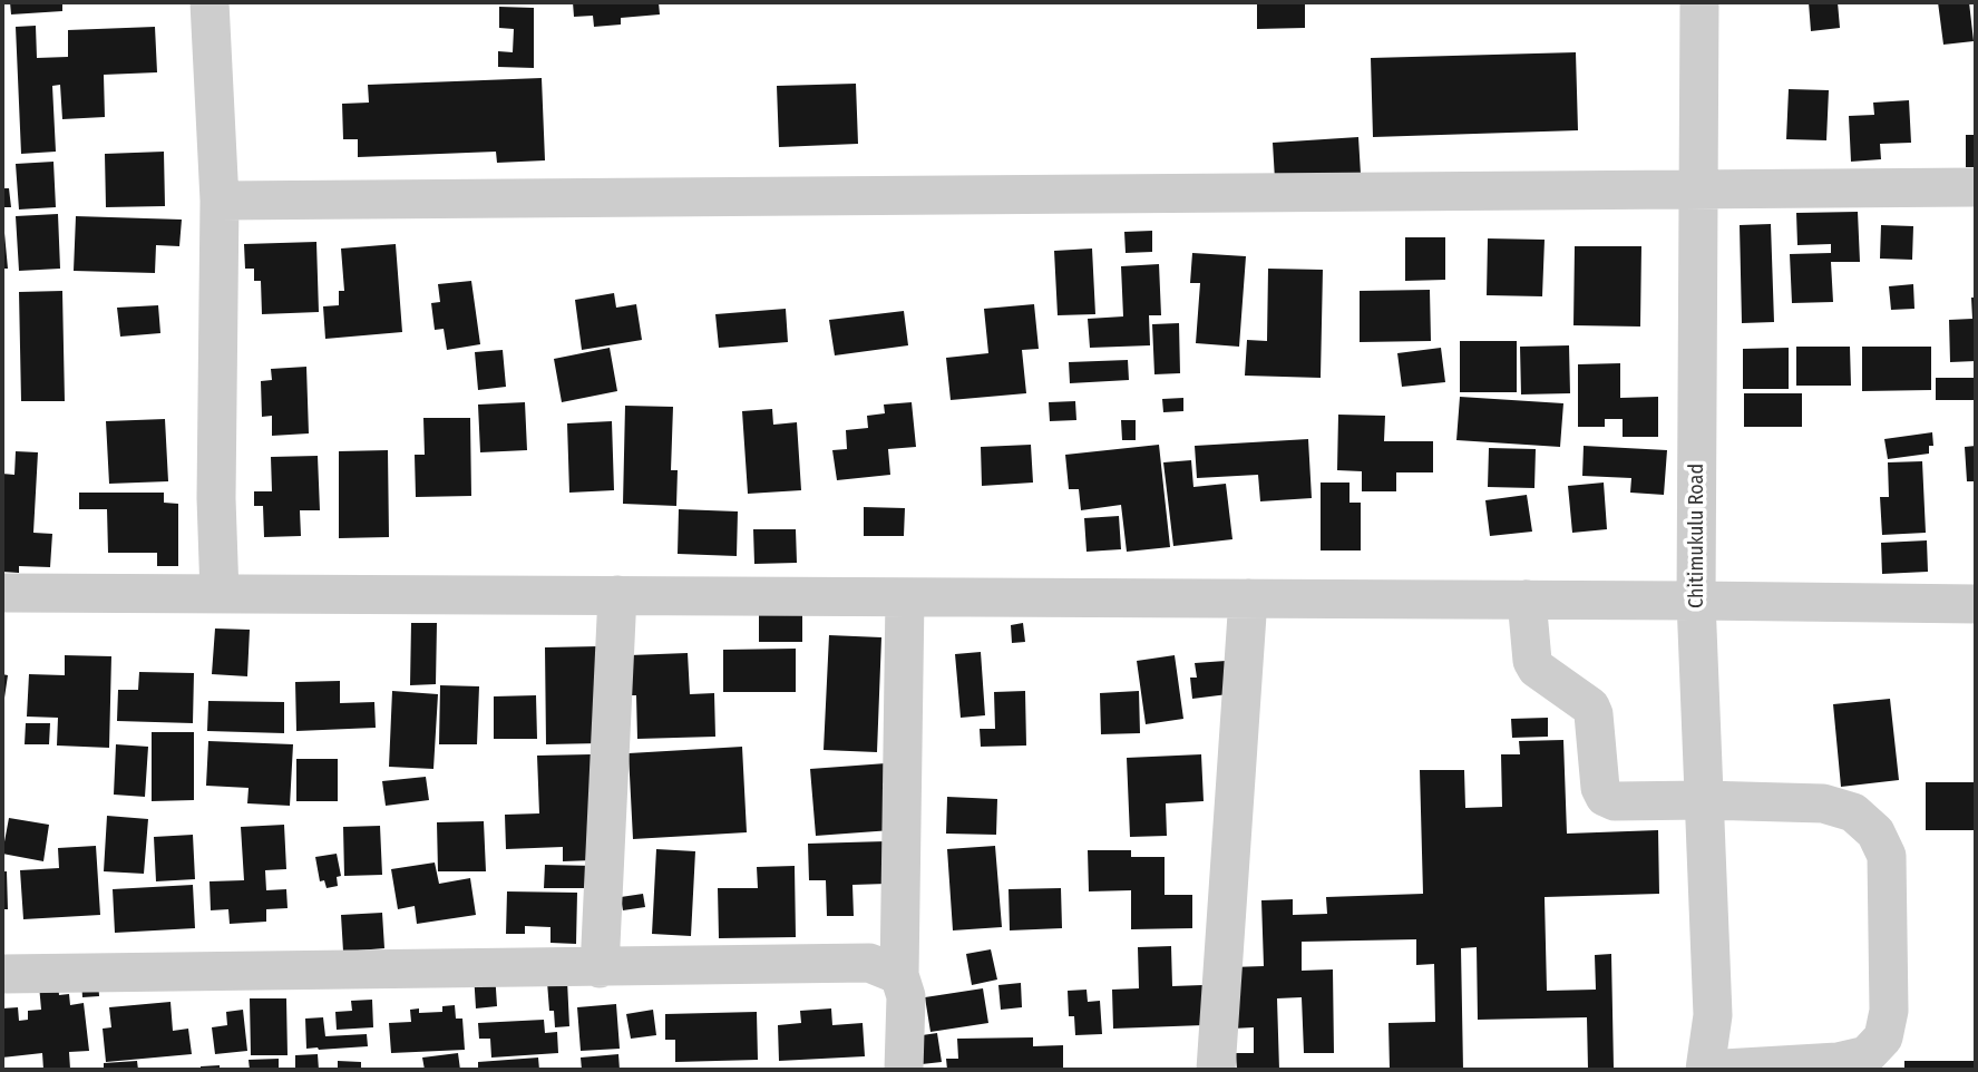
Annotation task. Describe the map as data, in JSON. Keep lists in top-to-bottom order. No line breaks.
{"streets":{"street":["Chitimukulu Road"]}}
